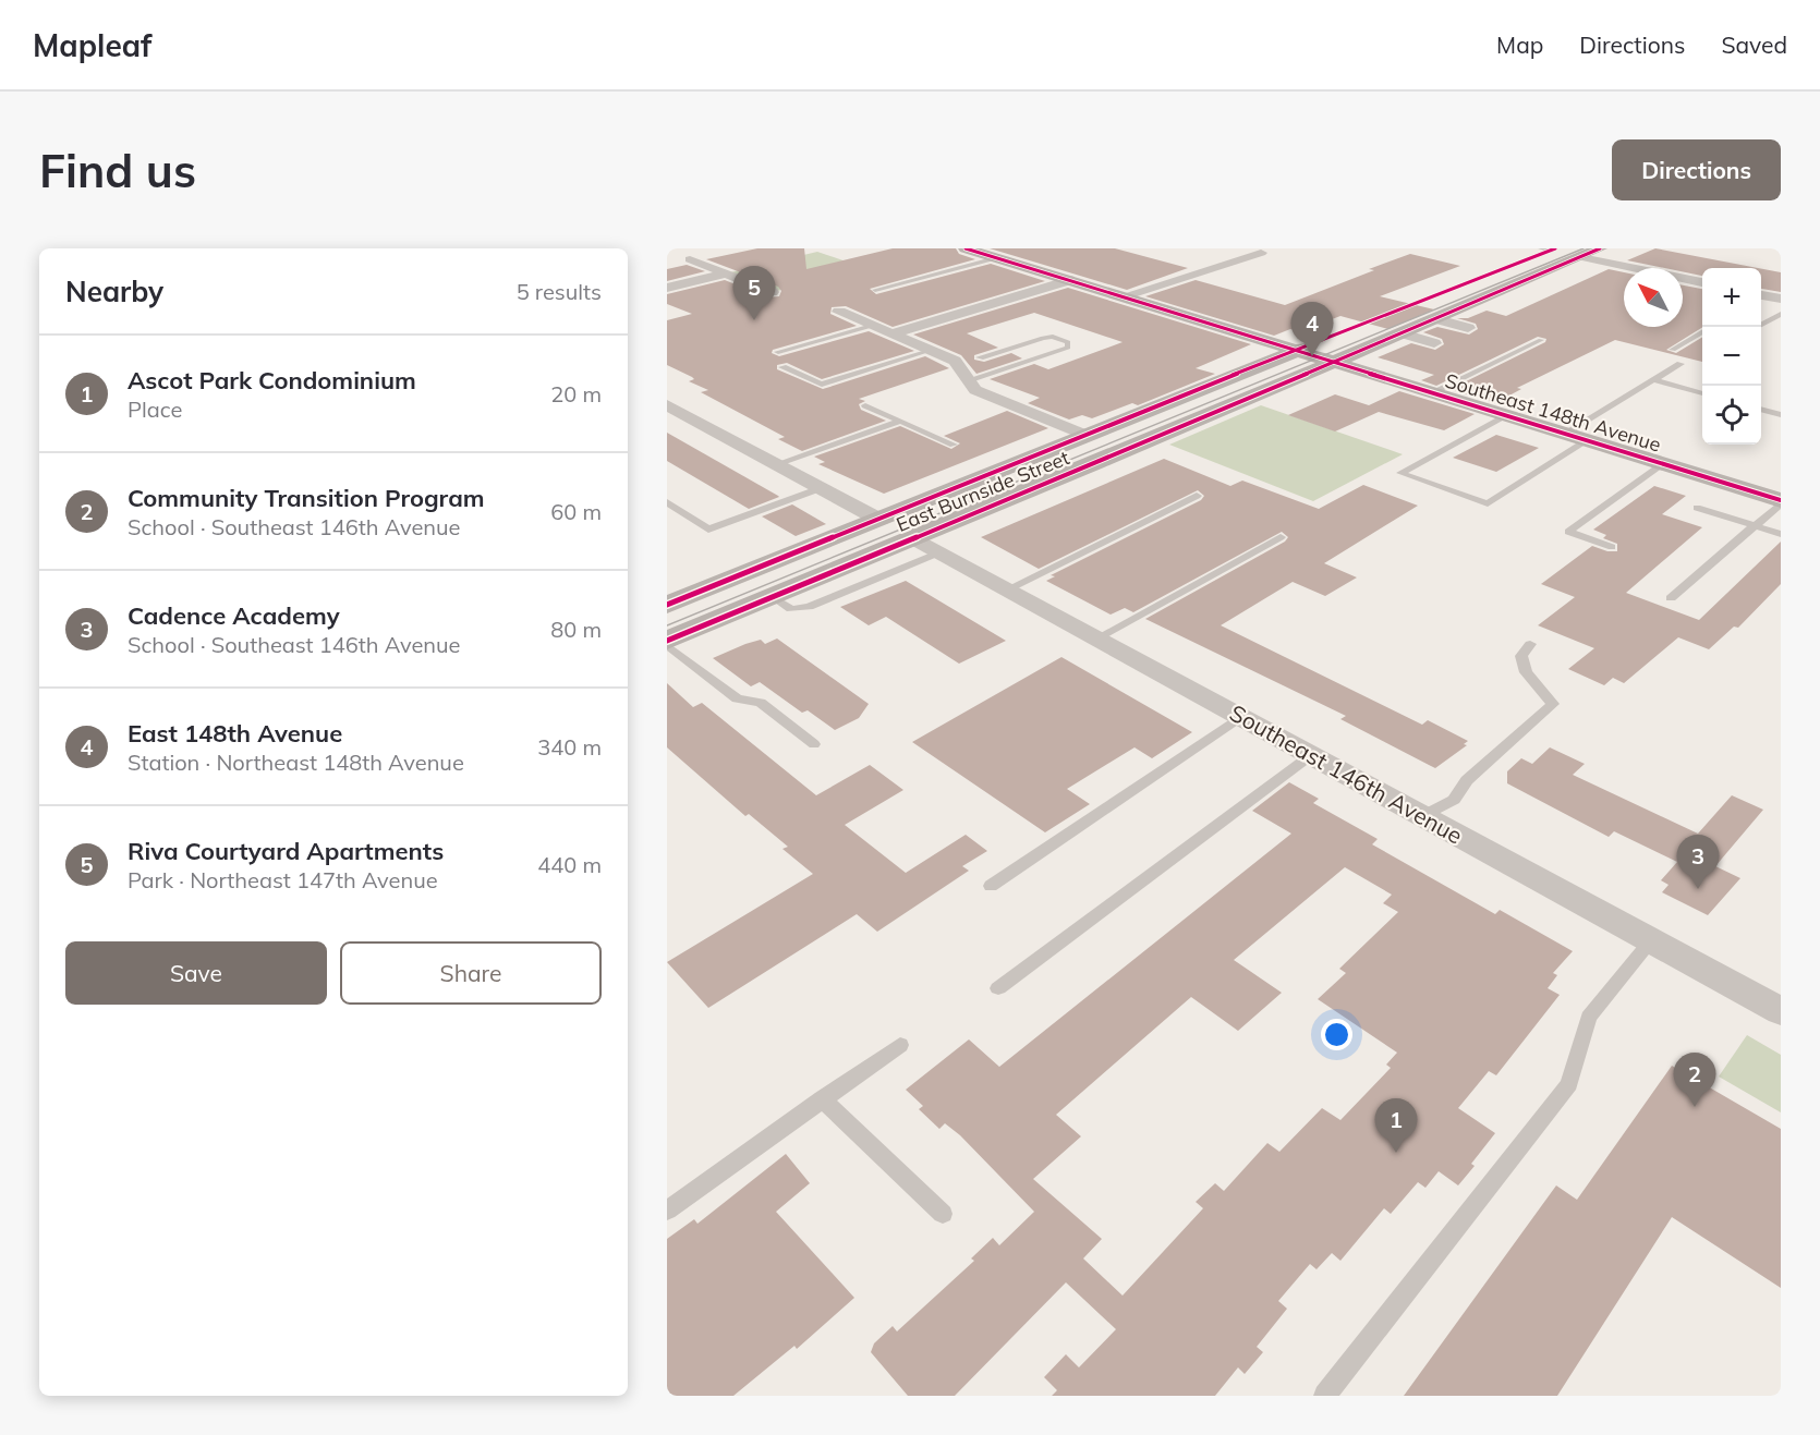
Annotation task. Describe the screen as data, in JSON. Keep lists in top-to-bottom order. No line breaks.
{"streets":{"street":["Southeast 148th Avenue","East Burnside Street","Southeast 146th Avenue"]},"crossings":[["Southeast 148th Avenue","East Burnside Street"],["East Burnside Street","Southeast 146th Avenue"]],"north":"top left","page":{"header":"Mapleaf","nav":["Map","Directions","Saved"],"buttons":["Directions",["Save","Share"]],"title":"Find us","heading":["Nearby","5 results"],"pins":["5","4","3","2","1"],"map_buttons":["+","−"],"list":[{"mark":"1","name":"Ascot Park Condominium","note":"Place","value":"20 m"},{"mark":"2","name":"Community Transition Program","note":"School · Southeast 146th Avenue","value":"60 m"},{"mark":"3","name":"Cadence Academy","note":"School · Southeast 146th Avenue","value":"80 m"},{"mark":"4","name":"East 148th Avenue","note":"Station · Northeast 148th Avenue","value":"340 m"},{"mark":"5","name":"Riva Courtyard Apartments","note":"Park · Northeast 147th Avenue","value":"440 m"}]}}
